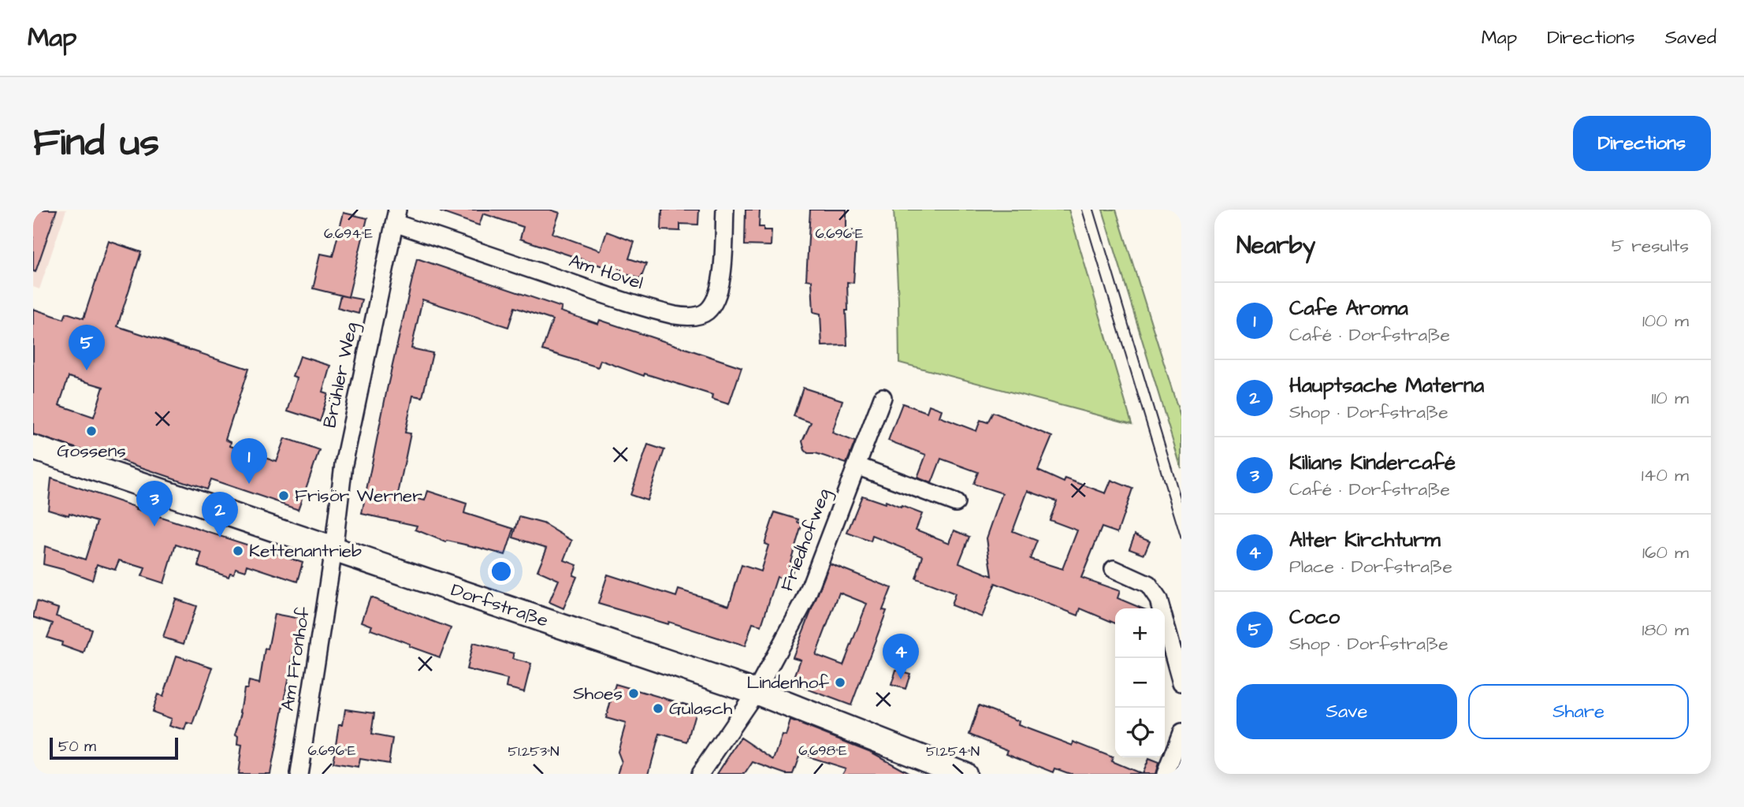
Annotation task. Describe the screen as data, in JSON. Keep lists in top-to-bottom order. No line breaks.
{"streets":{"main road":["Dorfstraße"],"street":["Am Hövel","Brühler Weg","Friedhofweg","Am Fronhof"]},"crossings":[["Am Hövel","Brühler Weg"],["Brühler Weg","Dorfstraße"],["Brühler Weg","Am Fronhof"],["Friedhofweg","Dorfstraße"],["Dorfstraße","Am Fronhof"]],"places":["Gossens","Frisör Werner","Kettenantrieb","Lindenhof","Shoes","Gulasch"],"scale_bar":"50 m","page":{"header":"Map","nav":["Map","Directions","Saved"],"buttons":["Directions",["Save","Share"]],"title":"Find us","heading":["Nearby","5 results"],"list":[{"mark":"1","name":"Cafe Aroma","note":"Café · Dorfstraße","value":"100 m"},{"mark":"2","name":"Hauptsache Materna","note":"Shop · Dorfstraße","value":"110 m"},{"mark":"3","name":"Kilians Kindercafé","note":"Café · Dorfstraße","value":"140 m"},{"mark":"4","name":"Alter Kirchturm","note":"Place · Dorfstraße","value":"160 m"},{"mark":"5","name":"Coco","note":"Shop · Dorfstraße","value":"180 m"}],"pins":["5","1","3","2","4"],"map_buttons":["+","−"],"scale":"50 m"},"coordinates":["6.694°E","6.696°E","6.698°E","51.253°N","51.254°N"]}
